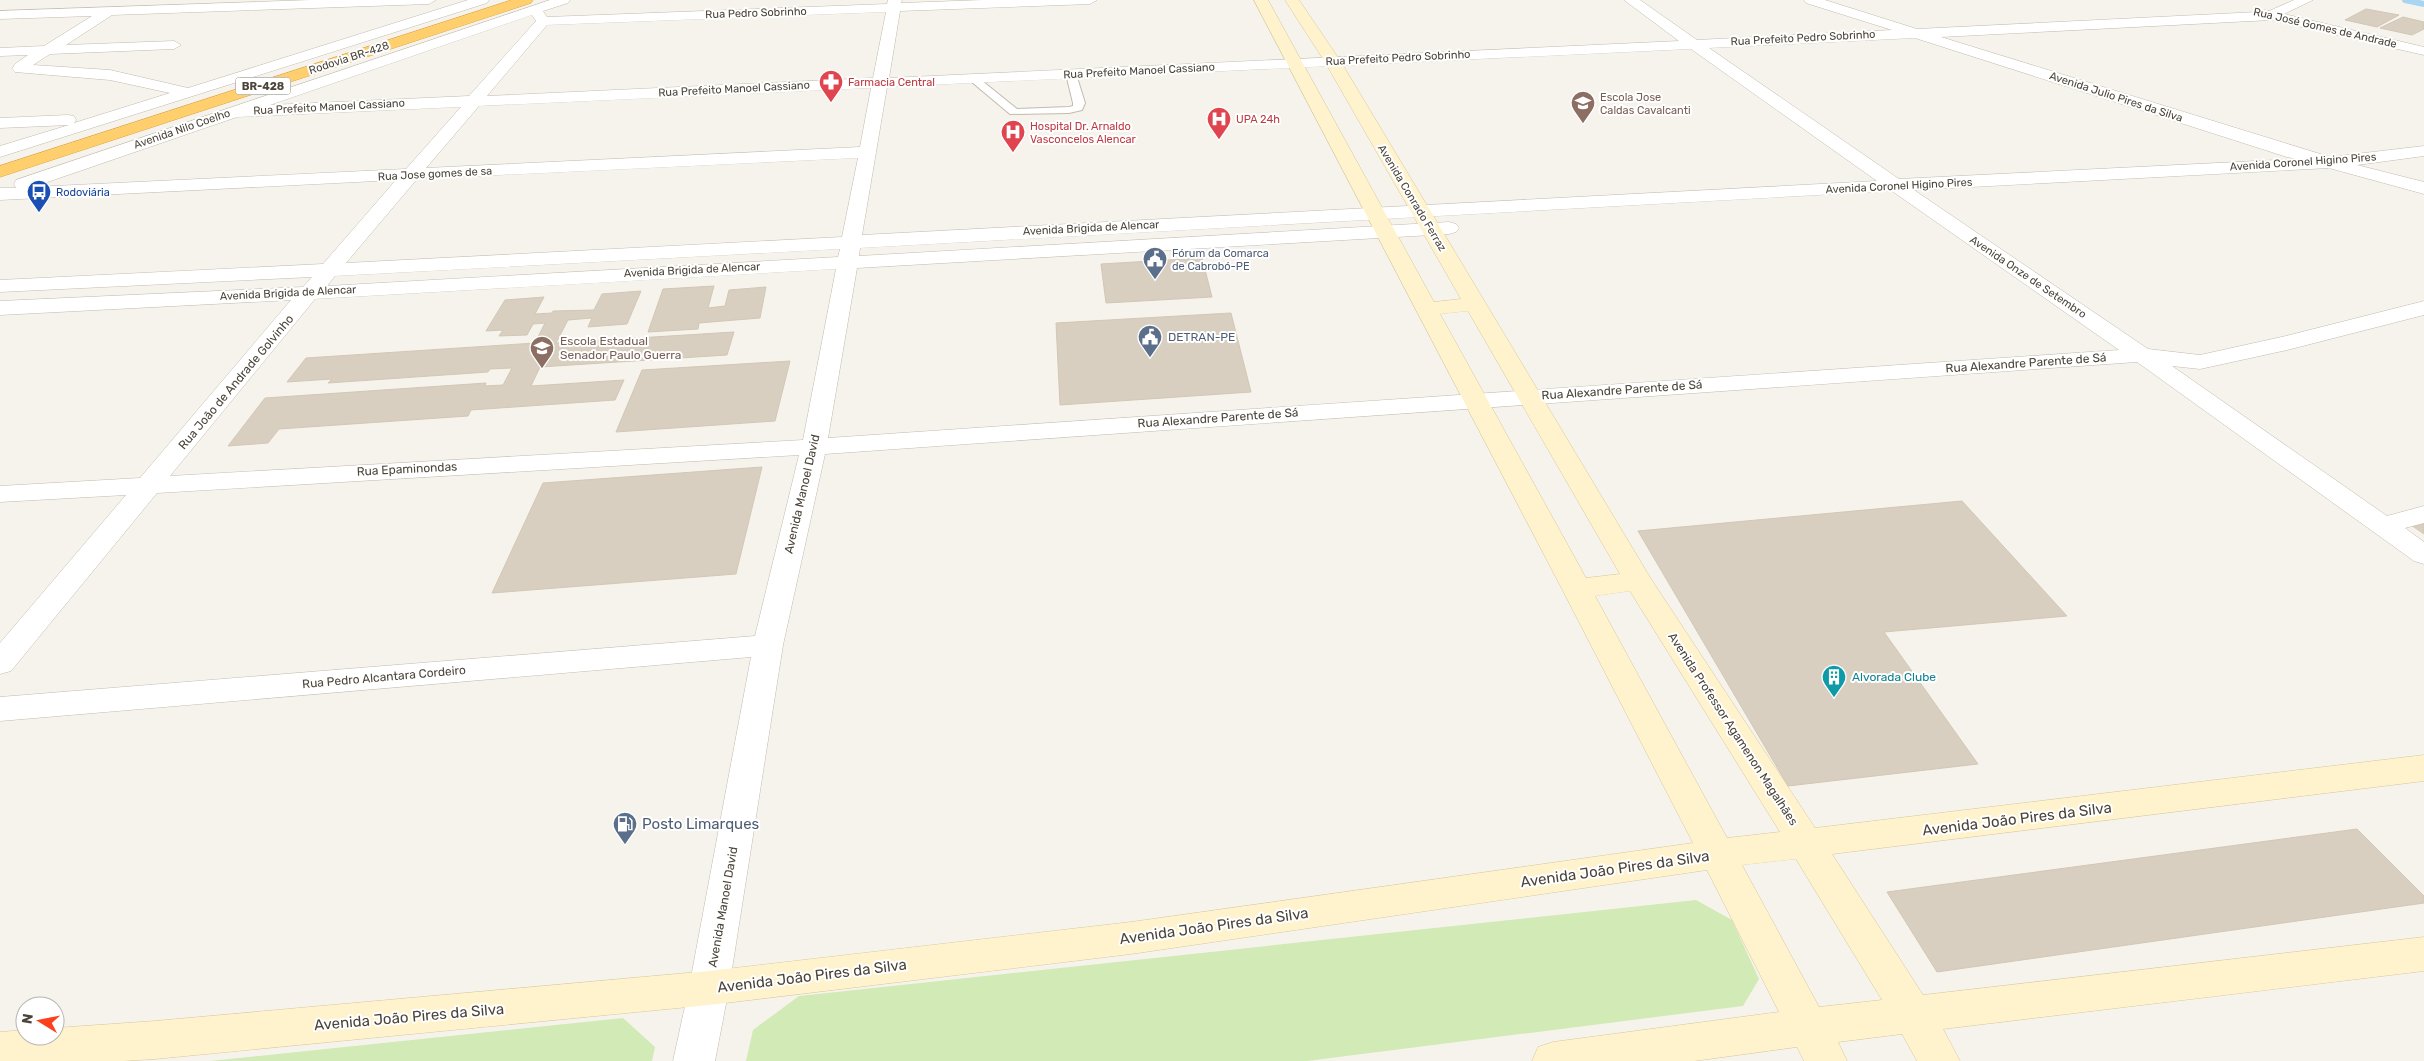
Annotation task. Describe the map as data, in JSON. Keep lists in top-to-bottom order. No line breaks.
{"streets":{"highway":["Rodovia BR-428","BR-428"],"street":["Rua Pedro Sobrinho","Rua José Gomes de Andrade","Rua Prefeito Pedro Sobrinho","Rua Prefeito Manoel Cassiano","Avenida Julio Pires da Silva","Avenida Nilo Coelho","Avenida Coronel Higino Pires","Rua Jose gomes de sa","Avenida Conrado Ferraz","Avenida Brigida de Alencar","Avenida Onze de Setembro","Rua Alexandre Parente de Sá","Rua João de Andrade Golvinho","Rua Epaminondas","Avenida Manoel David","Rua Pedro Alcantara Cordeiro","Avenida Professor Agamenon Magalhães","Avenida João Pires da Silva"]},"crossings":[["Rua Pedro Sobrinho","Rodovia BR-428"],["Rua Pedro Sobrinho","Avenida Nilo Coelho"],["Rua Pedro Sobrinho","Rua João de Andrade Golvinho"],["Rua Pedro Sobrinho","Avenida Manoel David"],["Rua José Gomes de Andrade","Rua Prefeito Pedro Sobrinho"],["Rua Prefeito Pedro Sobrinho","Rua Prefeito Manoel Cassiano"],["Rua Prefeito Pedro Sobrinho","Avenida Julio Pires da Silva"],["Rua Prefeito Pedro Sobrinho","Avenida Conrado Ferraz"],["Rua Prefeito Pedro Sobrinho","Avenida Onze de Setembro"],["Rodovia BR-428","Avenida Nilo Coelho"],["Rodovia BR-428","Rua João de Andrade Golvinho"],["Rua Prefeito Manoel Cassiano","Avenida Nilo Coelho"],["Rua Prefeito Manoel Cassiano","Rua João de Andrade Golvinho"],["Rua Prefeito Manoel Cassiano","Avenida Manoel David"],["Avenida Julio Pires da Silva","Avenida Coronel Higino Pires"],["Avenida Nilo Coelho","Rua Jose gomes de sa"],["Avenida Nilo Coelho","Rua João de Andrade Golvinho"],["Avenida Coronel Higino Pires","Avenida Conrado Ferraz"],["Avenida Coronel Higino Pires","Avenida Brigida de Alencar"],["Avenida Coronel Higino Pires","Avenida Onze de Setembro"],["Rua Jose gomes de sa","Rua João de Andrade Golvinho"],["Rua Jose gomes de sa","Avenida Manoel David"],["Avenida Conrado Ferraz","Rua Alexandre Parente de Sá"],["Avenida Conrado Ferraz","Avenida Professor Agamenon Magalhães"],["Avenida Brigida de Alencar","Rua João de Andrade Golvinho"],["Avenida Brigida de Alencar","Avenida Manoel David"],["Avenida Onze de Setembro","Rua Alexandre Parente de Sá"],["Rua Alexandre Parente de Sá","Rua Epaminondas"],["Rua Alexandre Parente de Sá","Avenida Manoel David"],["Rua Alexandre Parente de Sá","Avenida Professor Agamenon Magalhães"],["Rua João de Andrade Golvinho","Rua Epaminondas"],["Rua Epaminondas","Avenida Manoel David"],["Avenida Manoel David","Rua Pedro Alcantara Cordeiro"],["Avenida Manoel David","Avenida João Pires da Silva"],["Avenida Professor Agamenon Magalhães","Avenida João Pires da Silva"]],"places":{"pharmacy":["Farmacia Central"],"school or university":["Escola Jose Caldas Cavalcanti","Escola Estadual Senador Paulo Guerra"],"hospital":["UPA 24h","Hospital Dr. Arnaldo Vasconcelos Alencar"],"bus stop":["Rodoviária"],"public building":["Fórum da Comarca de Cabrobó-PE","DETRAN-PE"],"building":["Alvorada Clube"],"fuel station":["Posto Limarques"]},"north":"left"}
